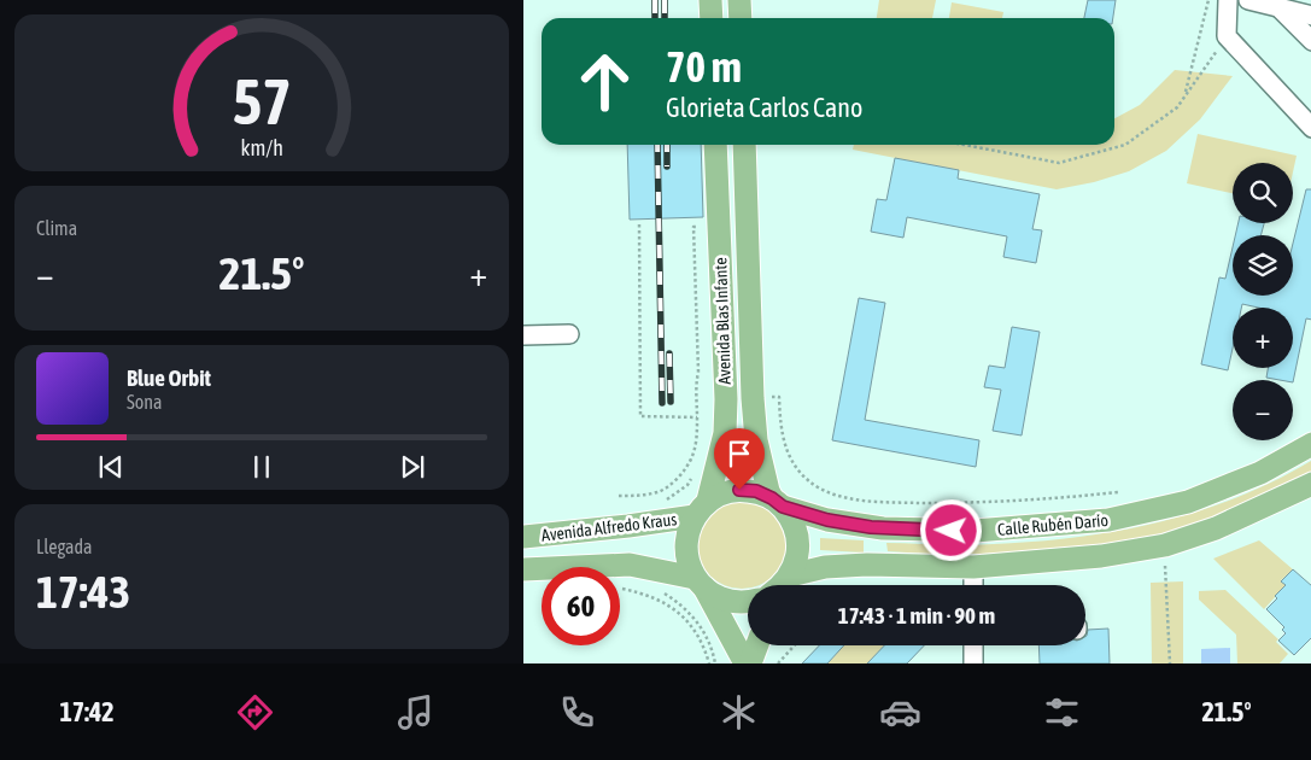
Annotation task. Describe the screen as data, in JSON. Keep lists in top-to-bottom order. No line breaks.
{"streets":{"main road":["Avenida Blas Infante","Calle Rubén Darío","Avenida Alfredo Kraus"]},"crossings":[["Avenida Blas Infante","Calle Rubén Darío"],["Avenida Blas Infante","Avenida Alfredo Kraus"],["Calle Rubén Darío","Avenida Alfredo Kraus"]],"page":{"turn":["70 m","Glorieta Carlos Cano"],"map_buttons":["+","−"],"tile":["Clima",["Llegada","17:43"]],"heat":["−","21.5°","+"],"song":["Blue Orbit","Sona"],"limit":"60","trip":"17:43 · 1 min · 90 m","tabs":["17:42","21.5°"],"gauge":["57","km/h"]}}
